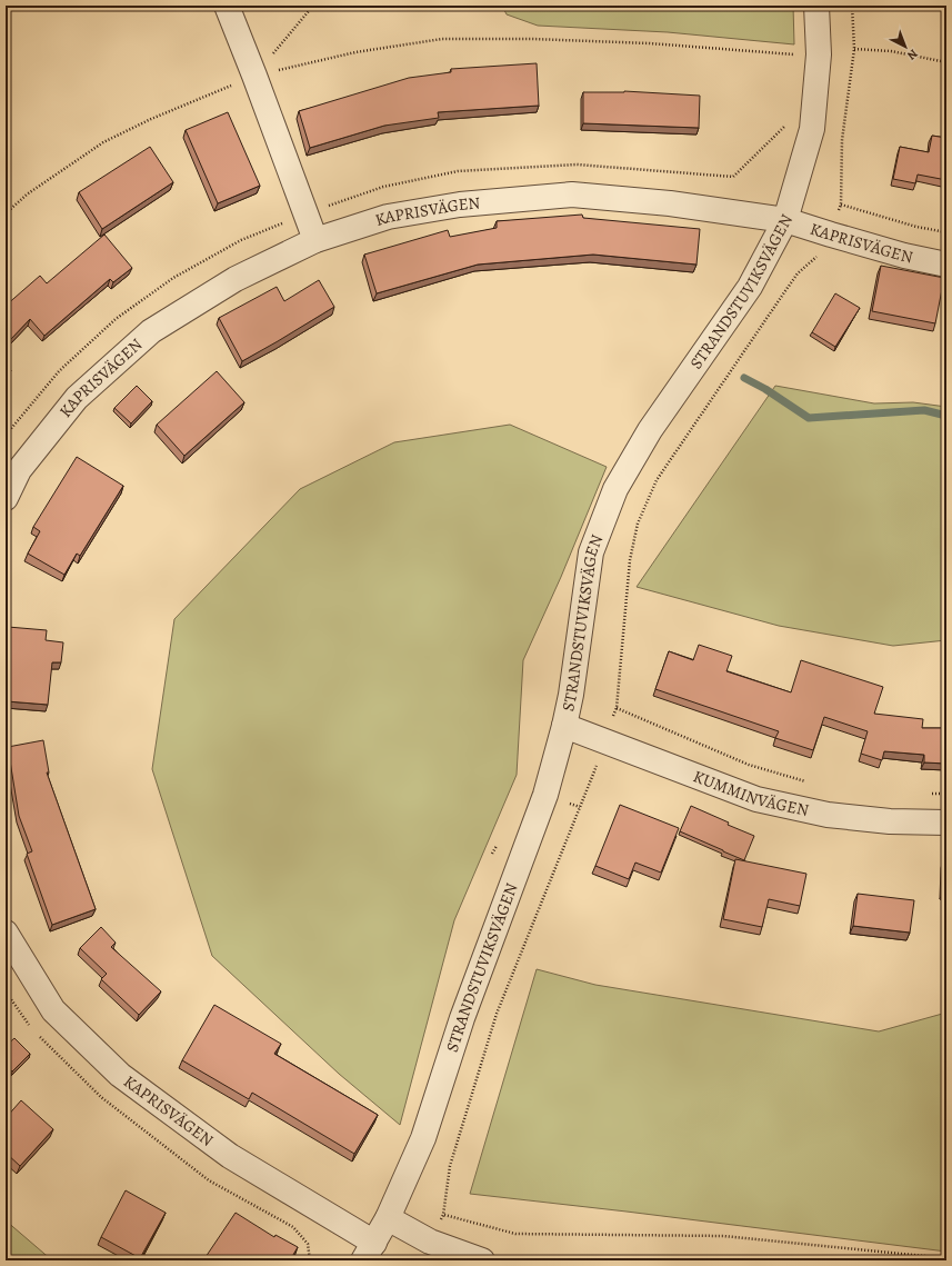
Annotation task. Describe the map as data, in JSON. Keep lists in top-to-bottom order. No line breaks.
{"streets":{"street":["KAPRISVÄGEN","STRANDSTUVIKSVÄGEN","KUMMINVÄGEN"]},"crossings":[["KAPRISVÄGEN","STRANDSTUVIKSVÄGEN"],["STRANDSTUVIKSVÄGEN","KUMMINVÄGEN"]],"north":"bottom right"}
